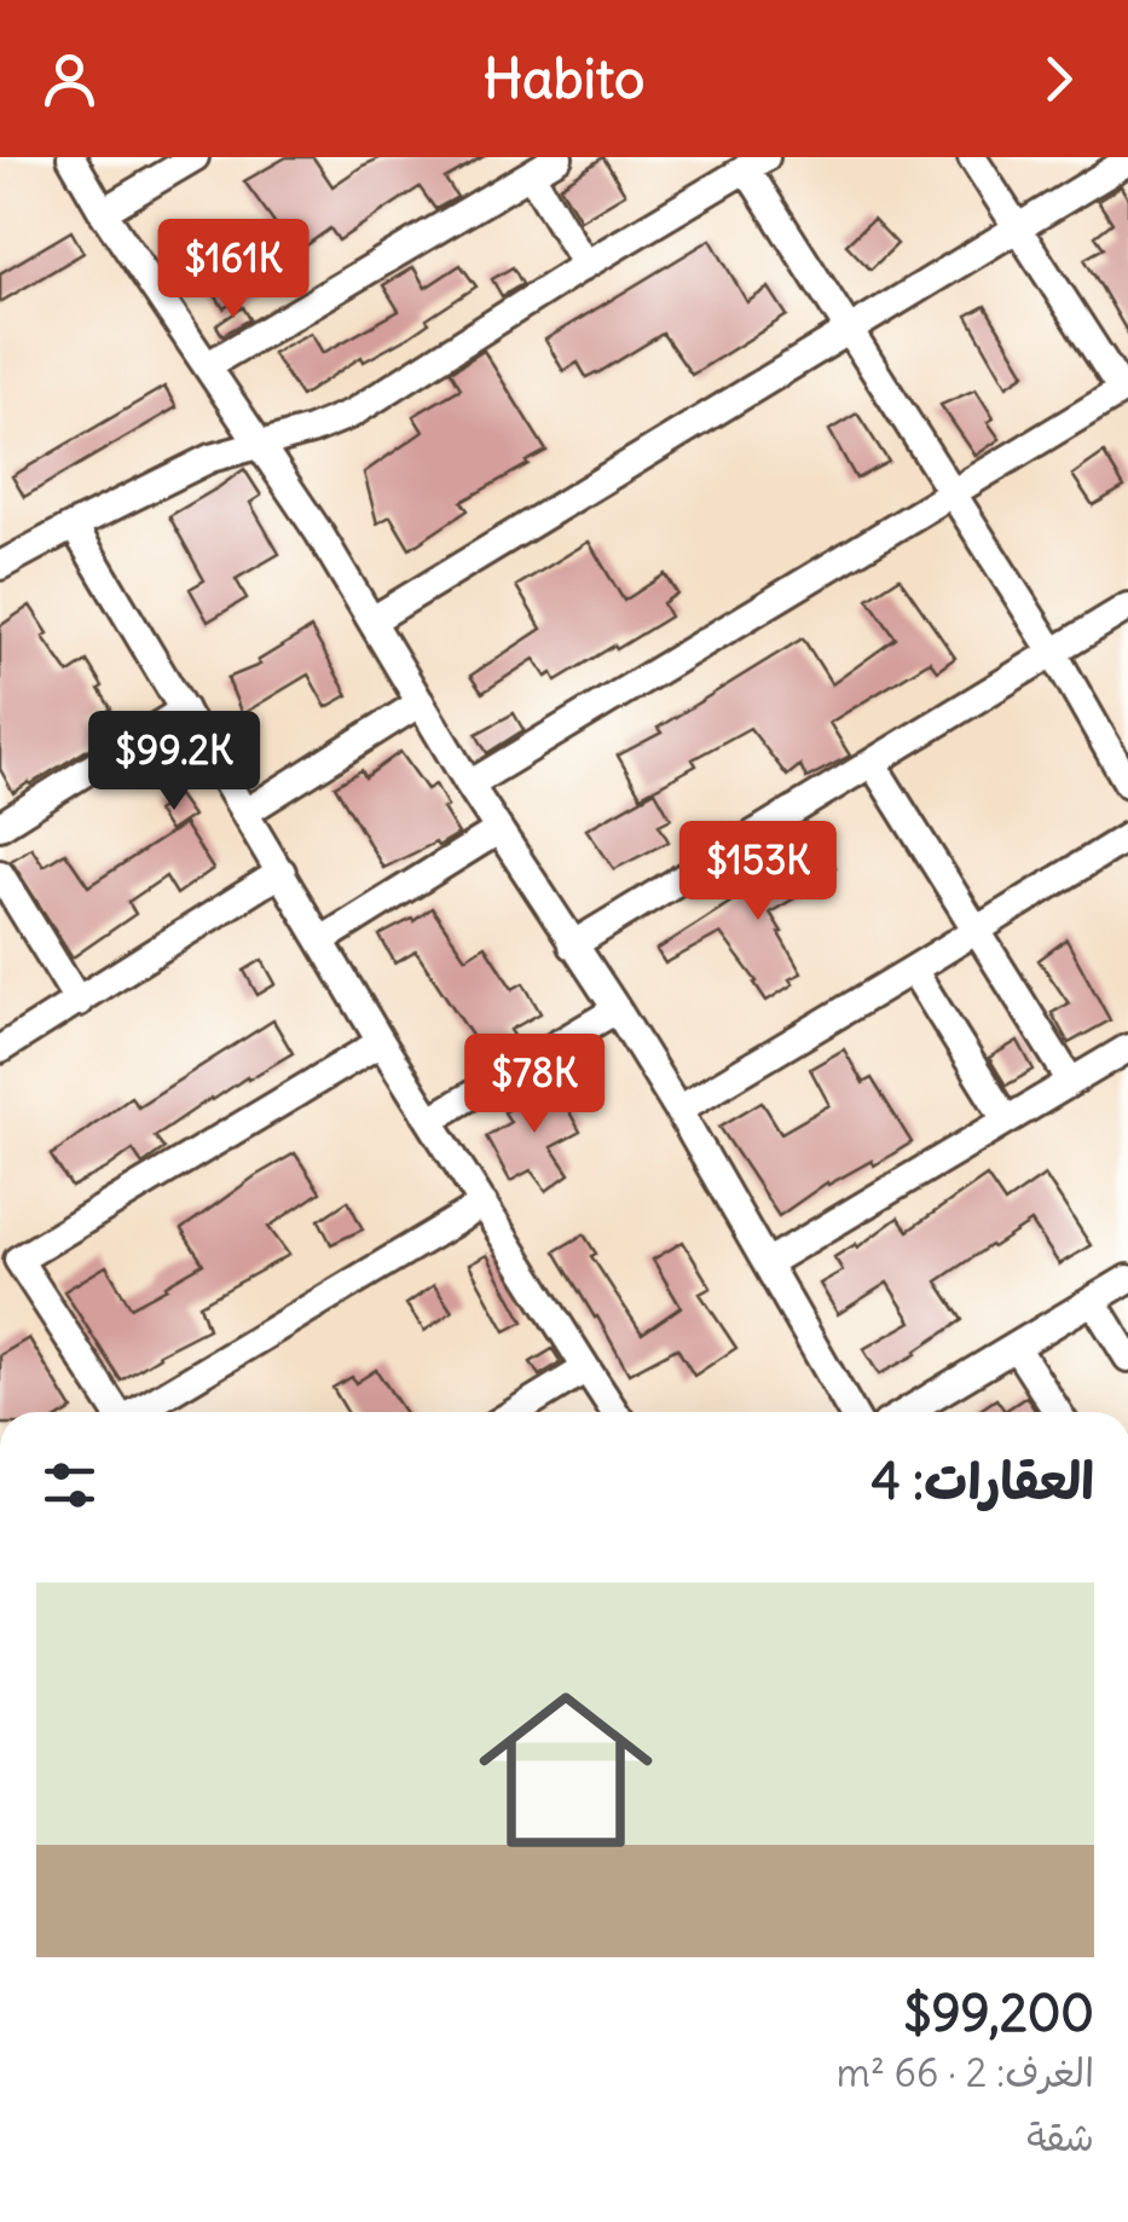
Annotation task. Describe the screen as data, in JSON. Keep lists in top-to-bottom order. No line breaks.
{"page":{"header":"Habito","price":["$161K","$99.2K","$153K","$78K"],"heading":"العقارات: 4","list":[{"name":"$99,200","note":"الغرف: 2 · 66 m² · شقة"}]}}
